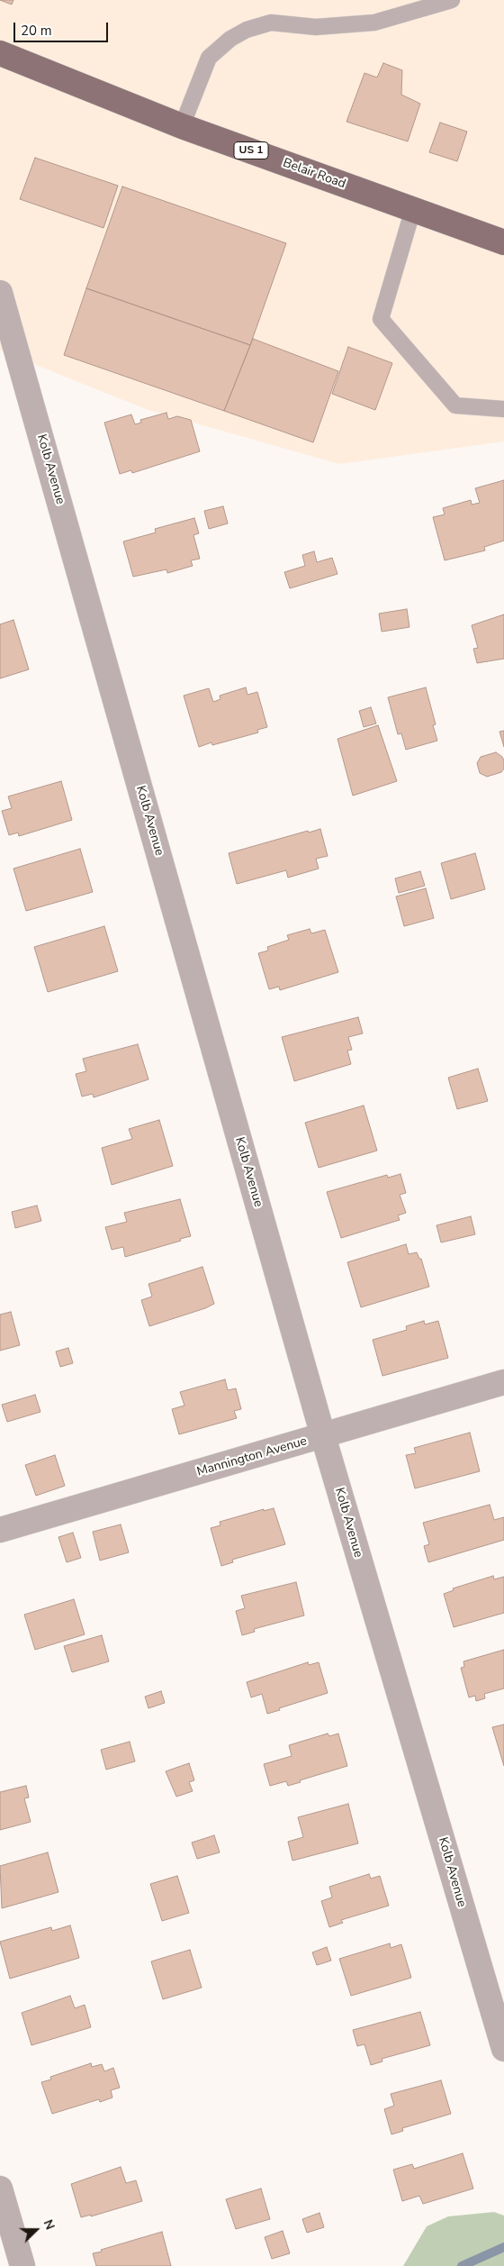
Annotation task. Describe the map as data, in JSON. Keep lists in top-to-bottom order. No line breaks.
{"streets":{"main road":["US 1","Belair Road"],"street":["Kolb Avenue","Mannington Avenue"]},"crossings":[["Kolb Avenue","Mannington Avenue"]],"scale_bar":"20 m","north":"right"}
